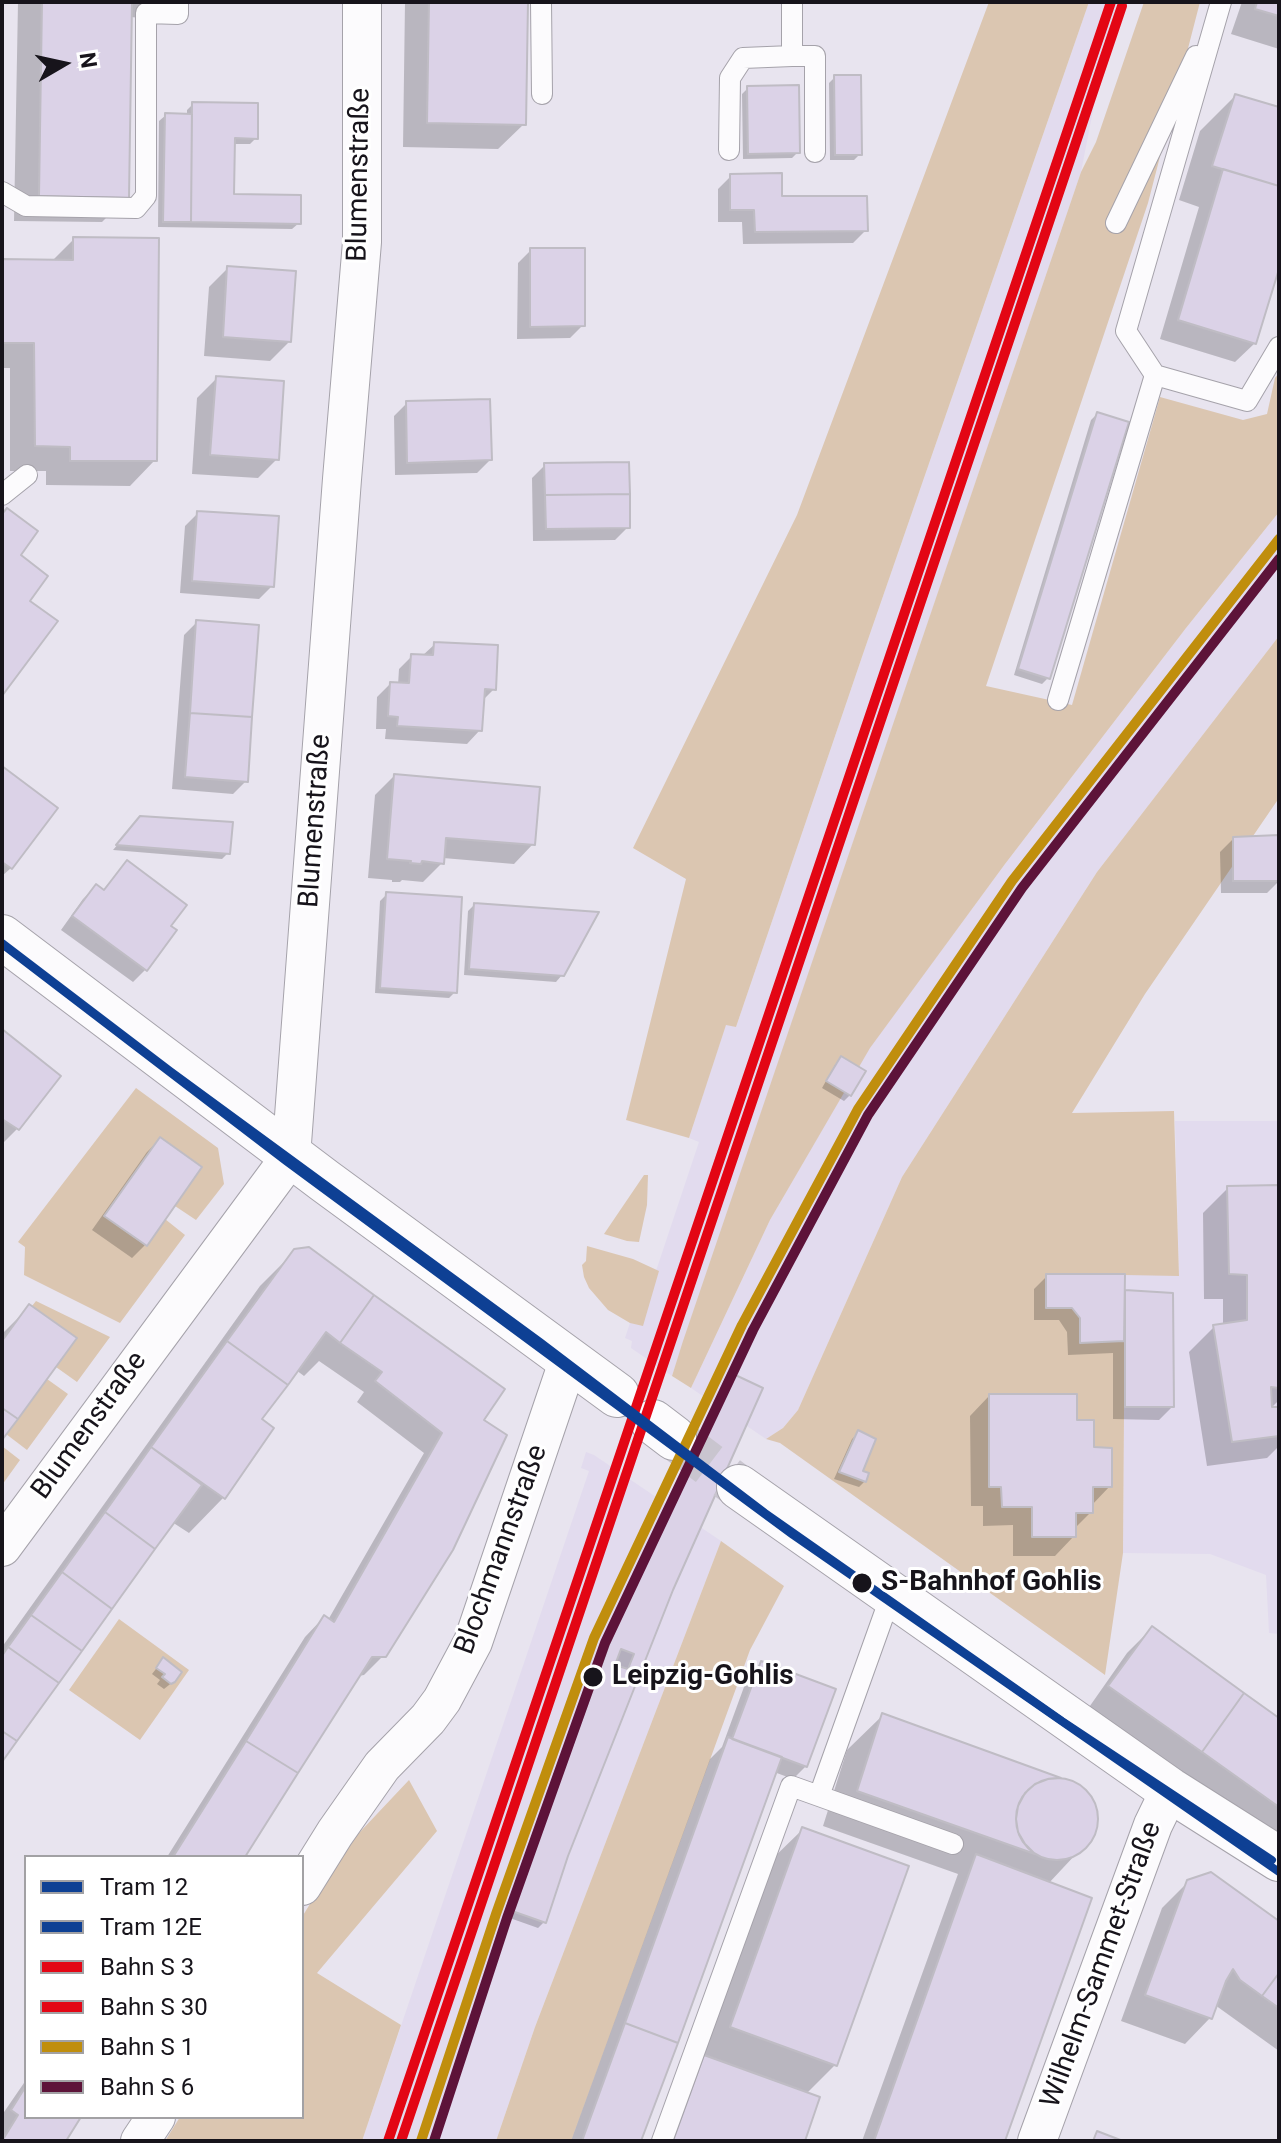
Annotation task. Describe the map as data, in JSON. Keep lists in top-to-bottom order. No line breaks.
{"streets":{"street":["Blumenstraße","Blochmannstraße","Wilhelm-Sammet-Straße"]},"places":["S-Bahnhof Gohlis","Leipzig-Gohlis"],"lines":["tram line 12E","tram line 12"],"legend":["Tram 12","Tram 12E","Bahn S 3","Bahn S 30","Bahn S 1","Bahn S 6"],"north":"right"}
